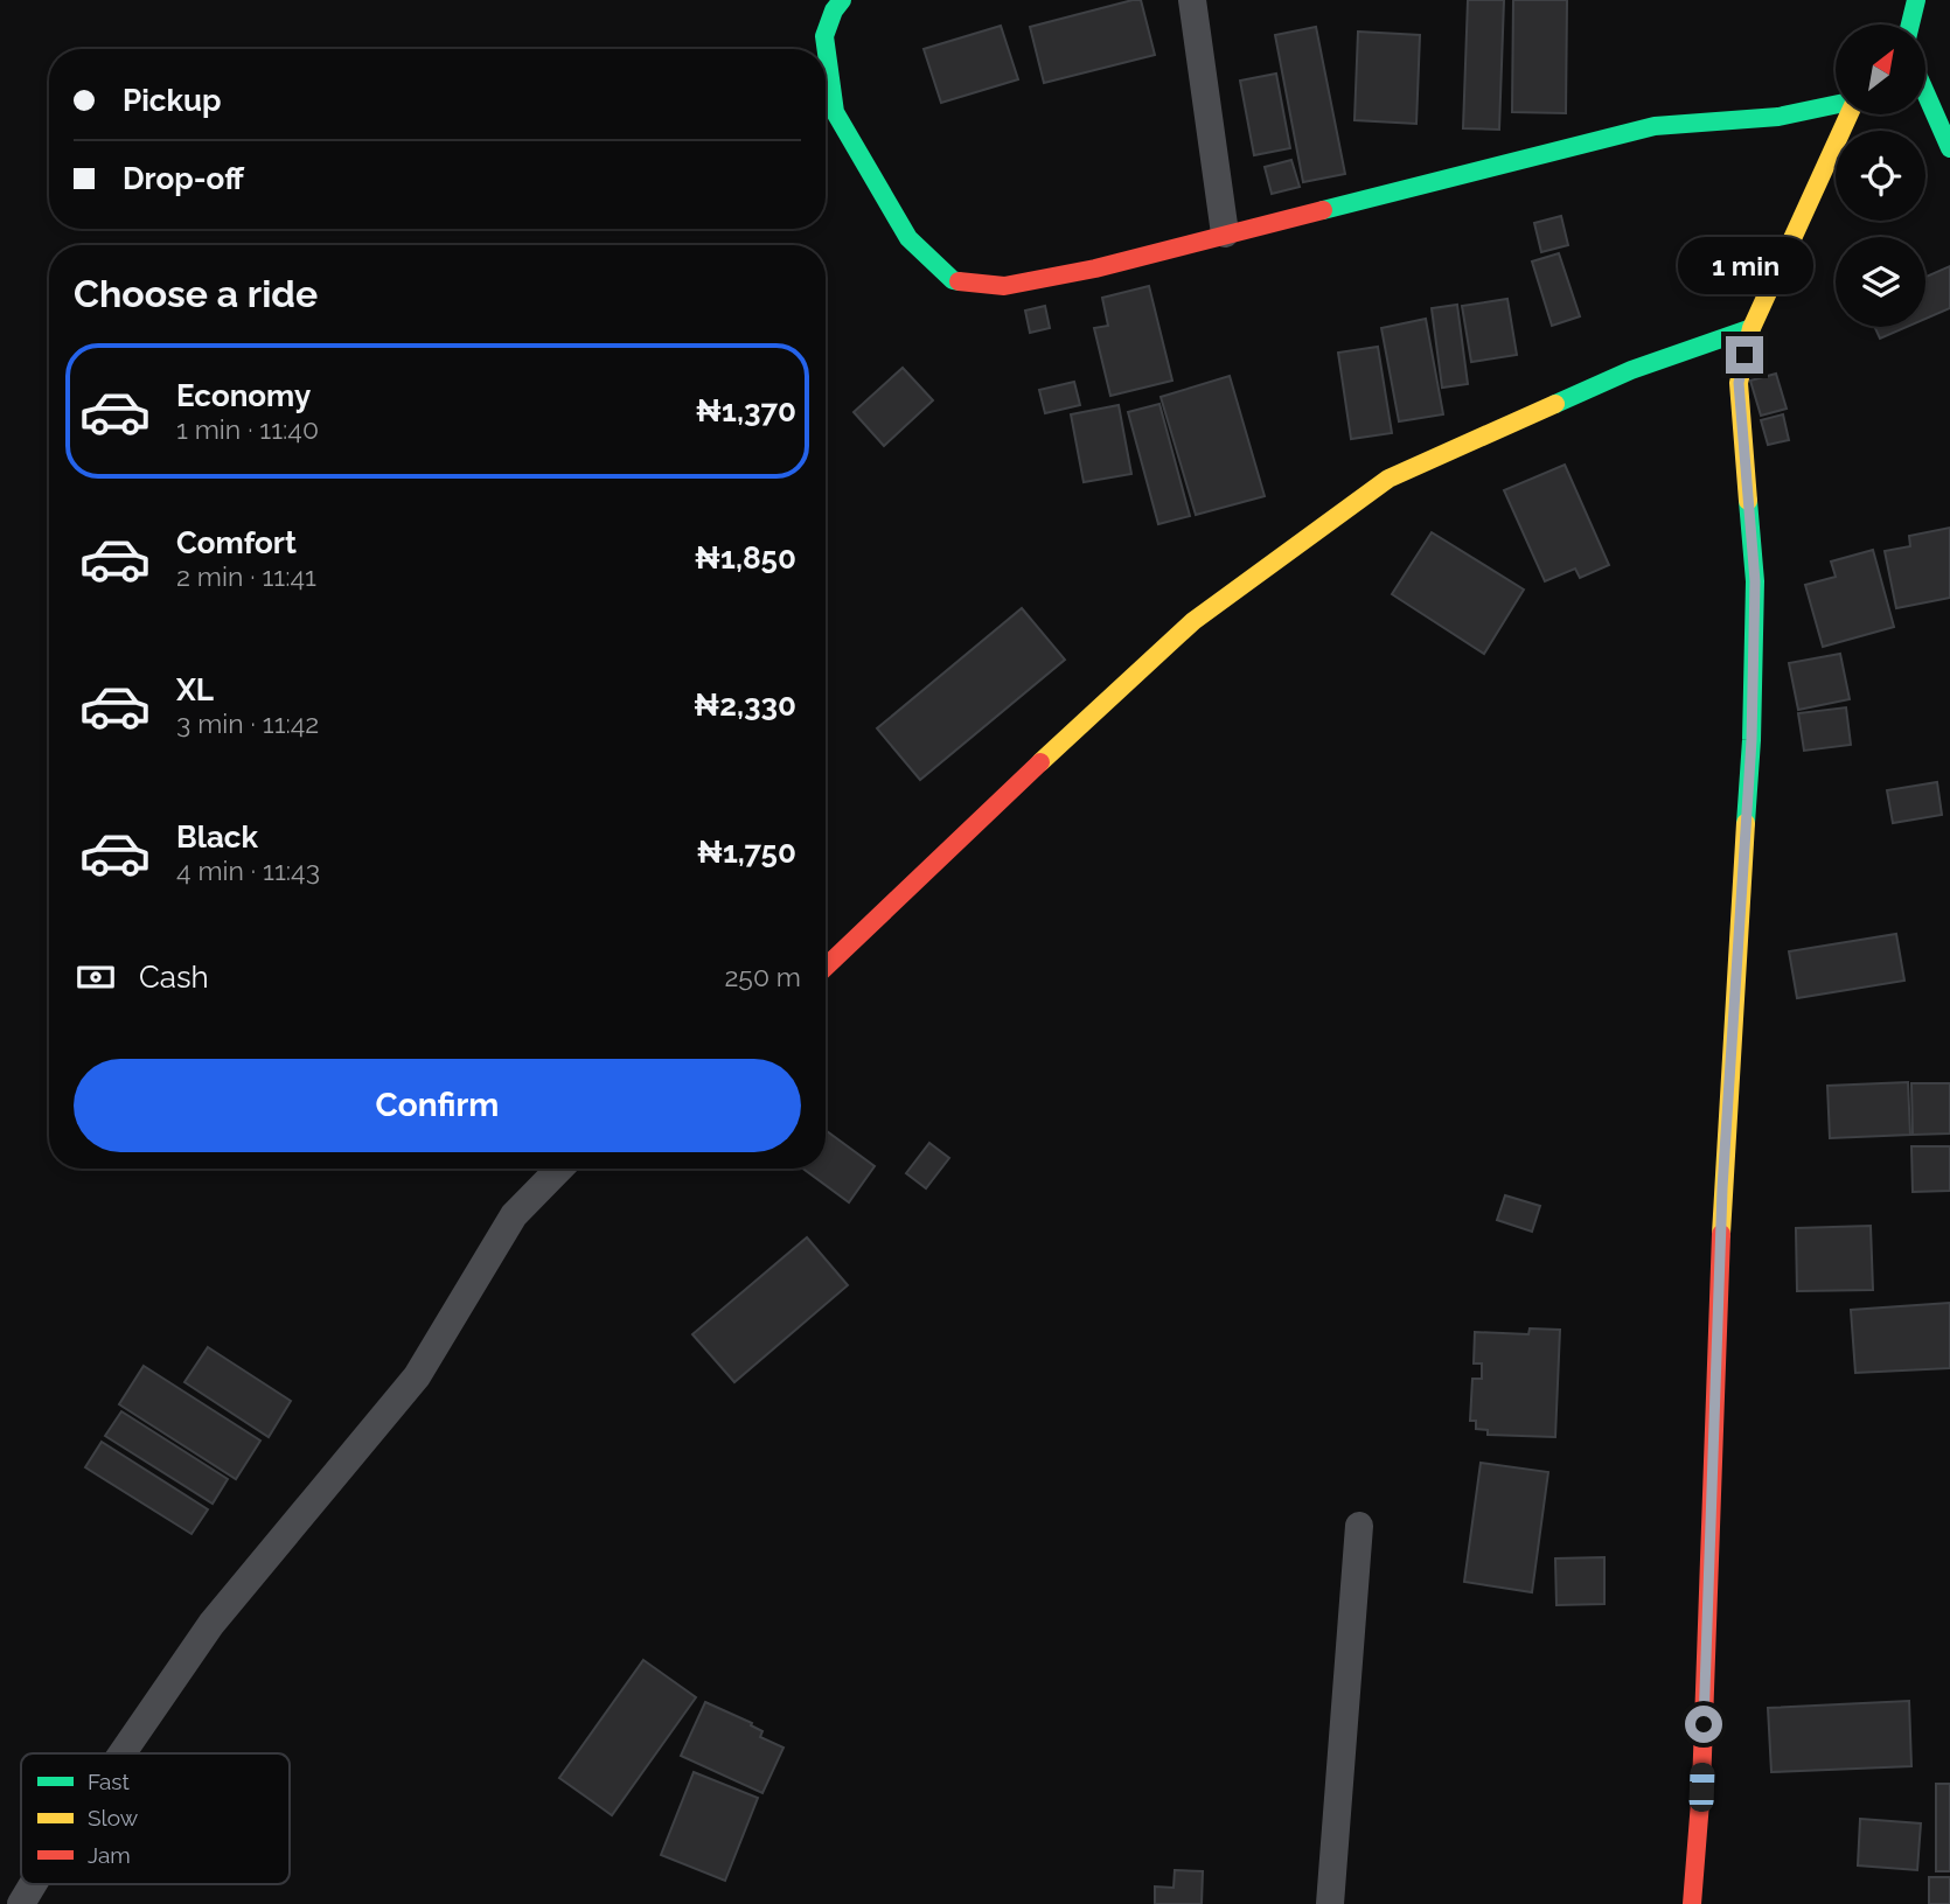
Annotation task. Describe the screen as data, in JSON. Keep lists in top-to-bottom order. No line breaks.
{"legend":["Fast","Slow","Jam"],"north":"top right","page":{"banner":["Pickup","Drop-off"],"bubble":"1 min","heading":"Choose a ride","list":[{"name":"Economy","note":"1 min · 11:40","value":"₦1,370"},{"name":"Comfort","note":"2 min · 11:41","value":"₦1,850"},{"name":"XL","note":"3 min · 11:42","value":"₦2,330"},{"name":"Black","note":"4 min · 11:43","value":"₦1,750"}],"pay":["Cash","250 m"],"buttons":"Confirm"}}
